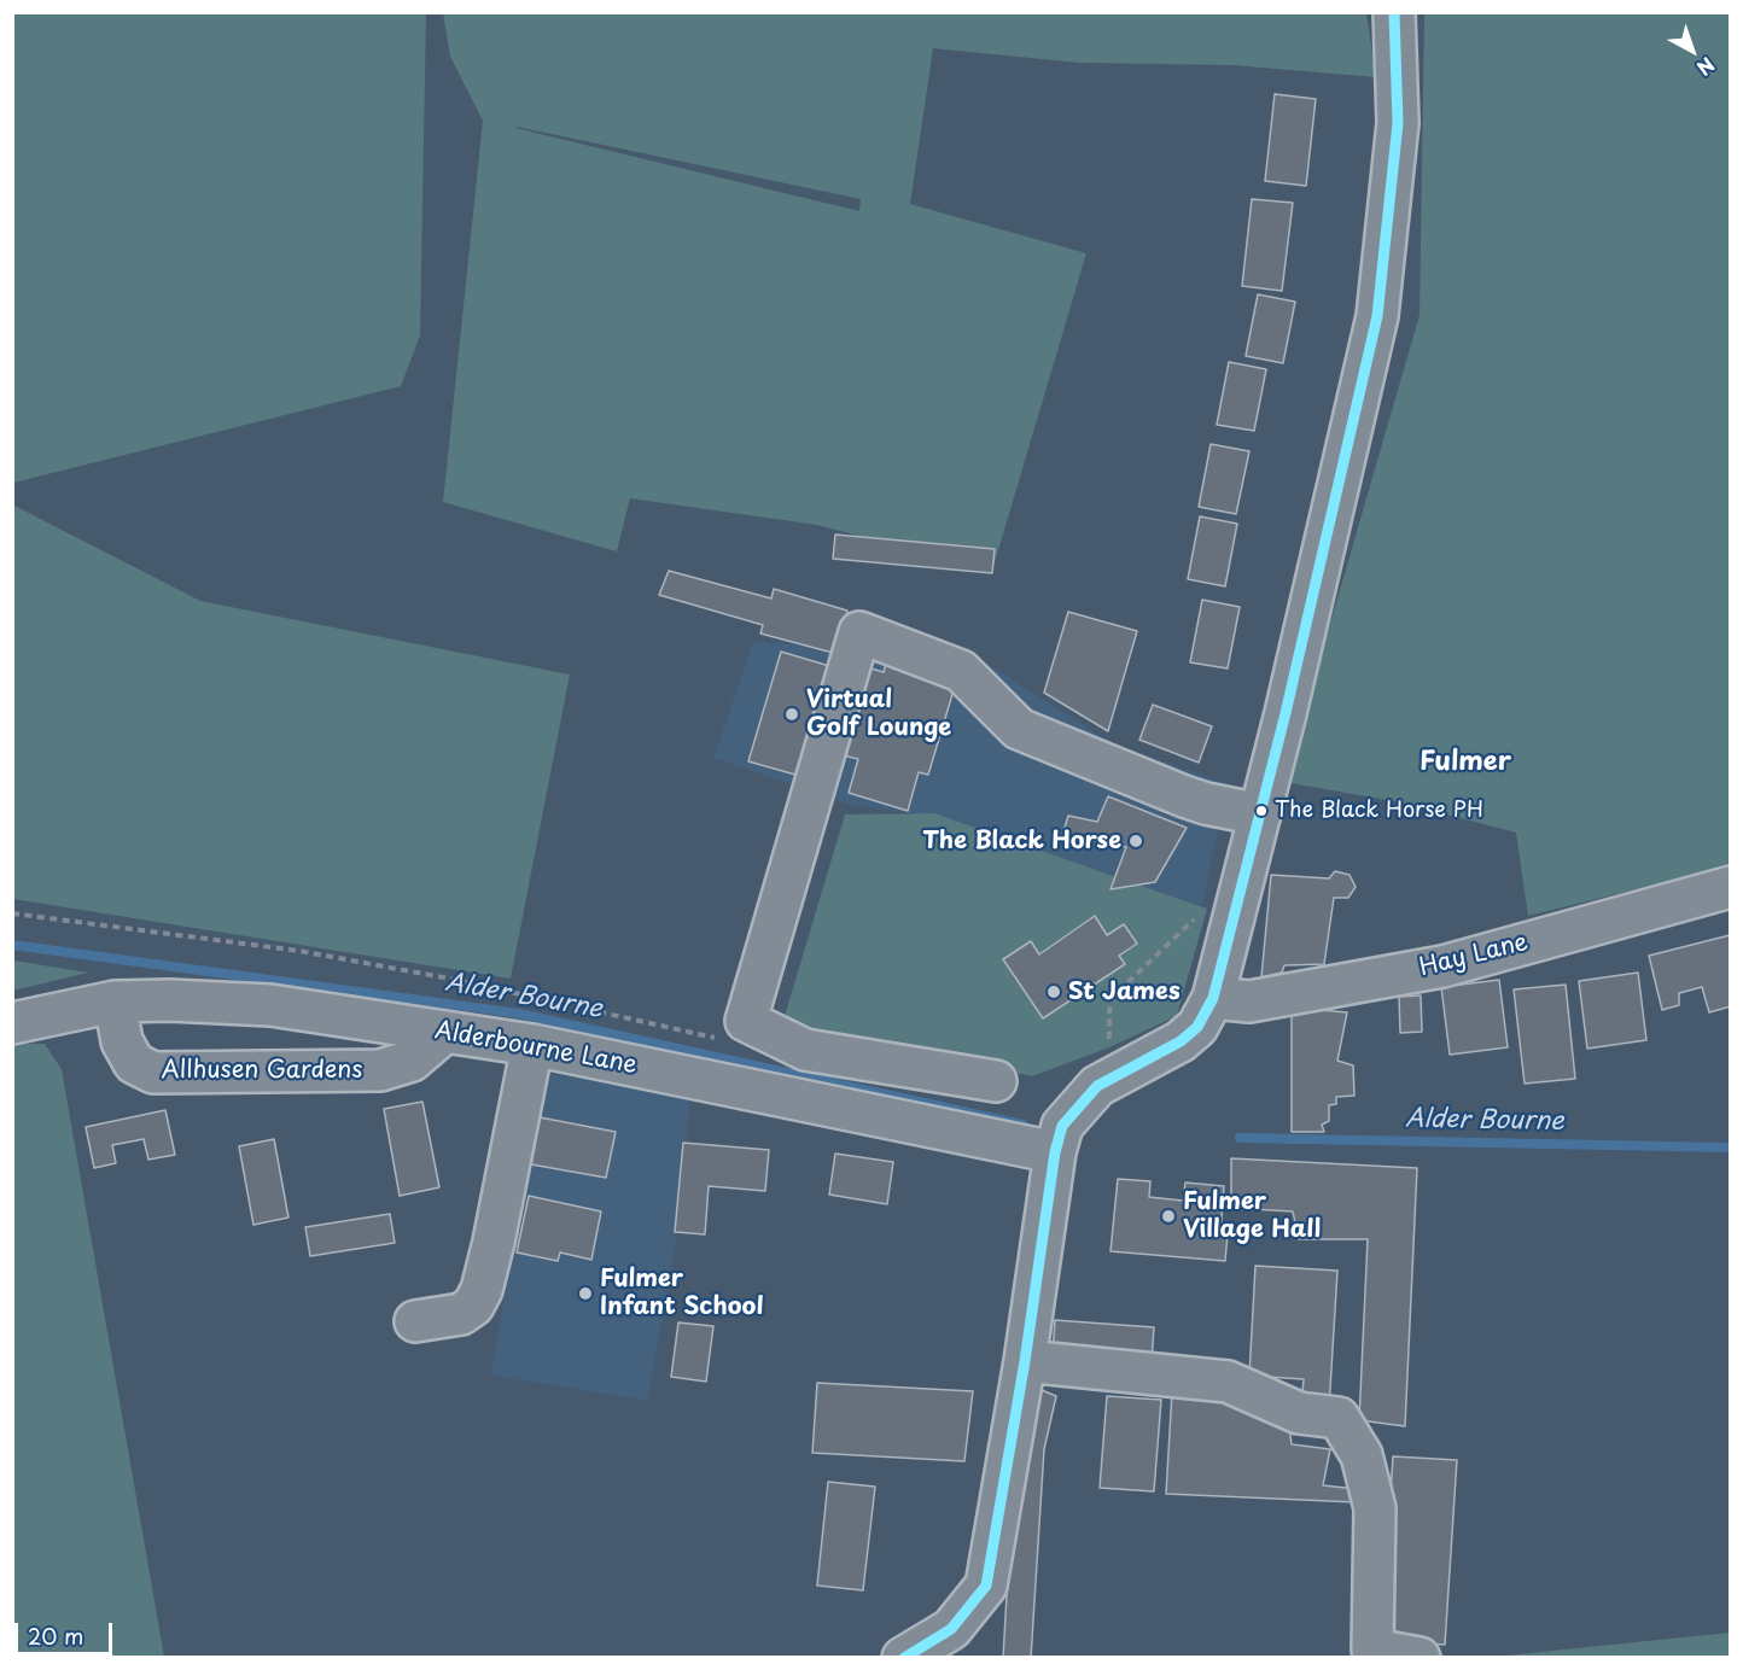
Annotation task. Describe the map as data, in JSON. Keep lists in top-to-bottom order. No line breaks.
{"streets":{"street":["Hay Lane","Alderbourne Lane","Allhusen Gardens"]},"crossings":[["Alderbourne Lane","Allhusen Gardens"]],"districts":["Fulmer"],"water":["Alder Bourne"],"places":["Virtual Golf Lounge","The Black Horse PH","The Black Horse","St James","Fulmer Village Hall","Fulmer Infant School"],"scale_bar":"20 m","north":"bottom right"}
